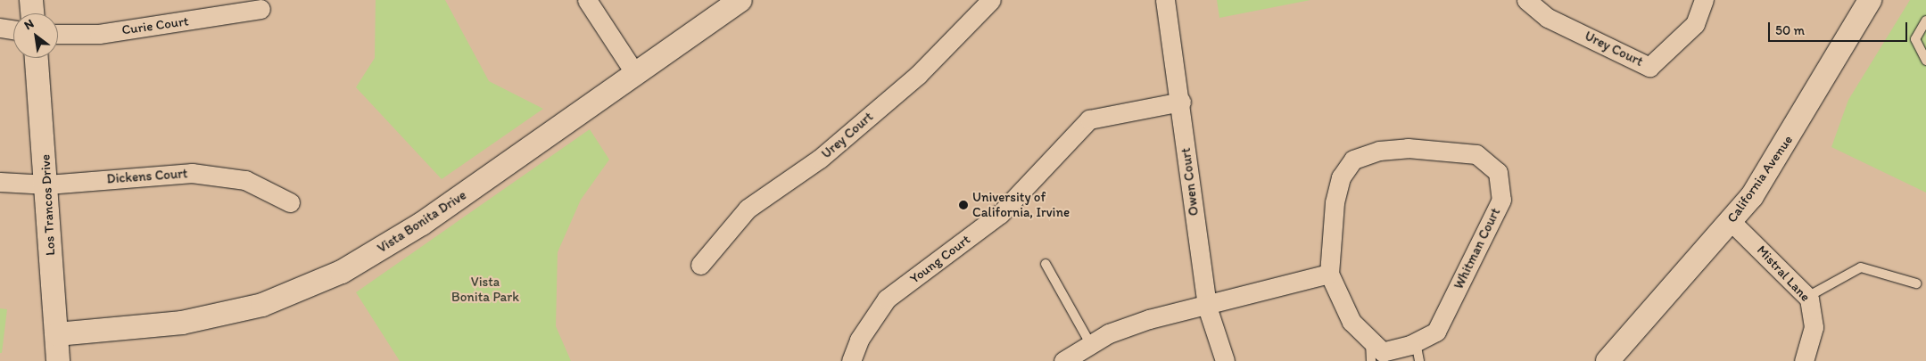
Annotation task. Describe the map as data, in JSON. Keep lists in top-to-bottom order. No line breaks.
{"streets":{"street":["Curie Court","Urey Court","Dickens Court","California Avenue","Owen Court","Los Trancos Drive","Vista Bonita Drive","Whitman Court","Young Court","Mistral Lane"]},"crossings":[["Dickens Court","Los Trancos Drive"],["California Avenue","Mistral Lane"],["Owen Court","Young Court"],["Los Trancos Drive","Vista Bonita Drive"]],"parks":["Vista Bonita Park"],"places":["University of California, Irvine"],"scale_bar":"50 m","north":"top left"}
